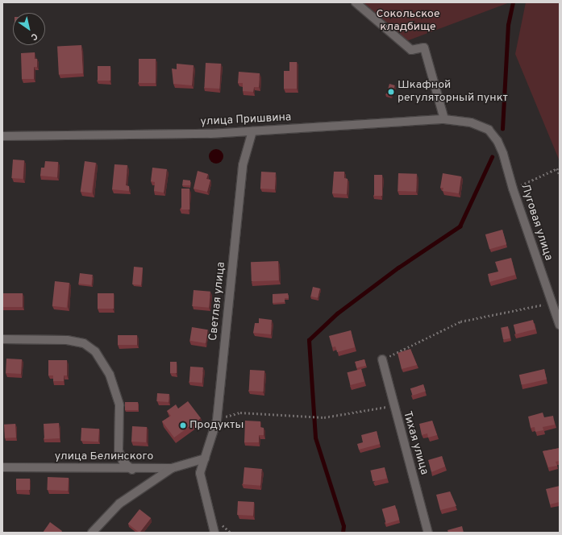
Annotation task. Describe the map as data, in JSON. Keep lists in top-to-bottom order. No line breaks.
{"streets":{"street":["улица Пришвина","Луговая улица","Светлая улица","Тихая улица","улица Белинского"]},"crossings":[["улица Пришвина","Луговая улица"],["улица Пришвина","Светлая улица"],["Светлая улица","улица Белинского"]],"parks":["Сокольское кладбище"],"places":["Шкафной регуляторный пункт","Продукты"],"north":"bottom right"}
